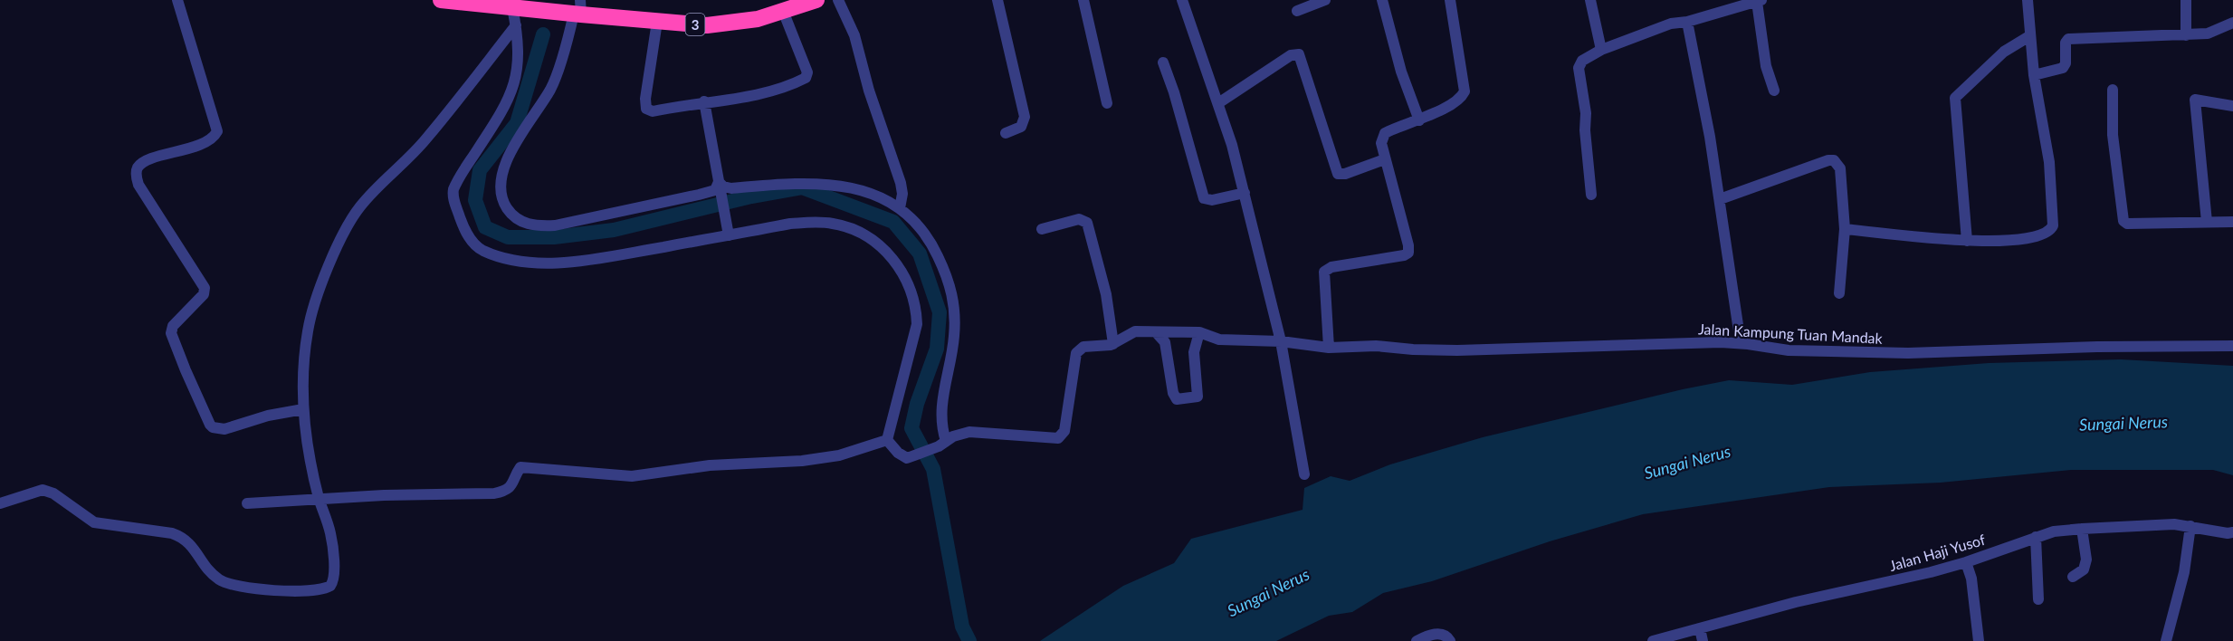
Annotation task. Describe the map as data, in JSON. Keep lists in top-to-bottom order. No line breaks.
{"streets":{"highway":["3"],"street":["Jalan Kampung Tuan Mandak","Jalan Haji Yusof"]},"water":["Sungai Nerus"]}
